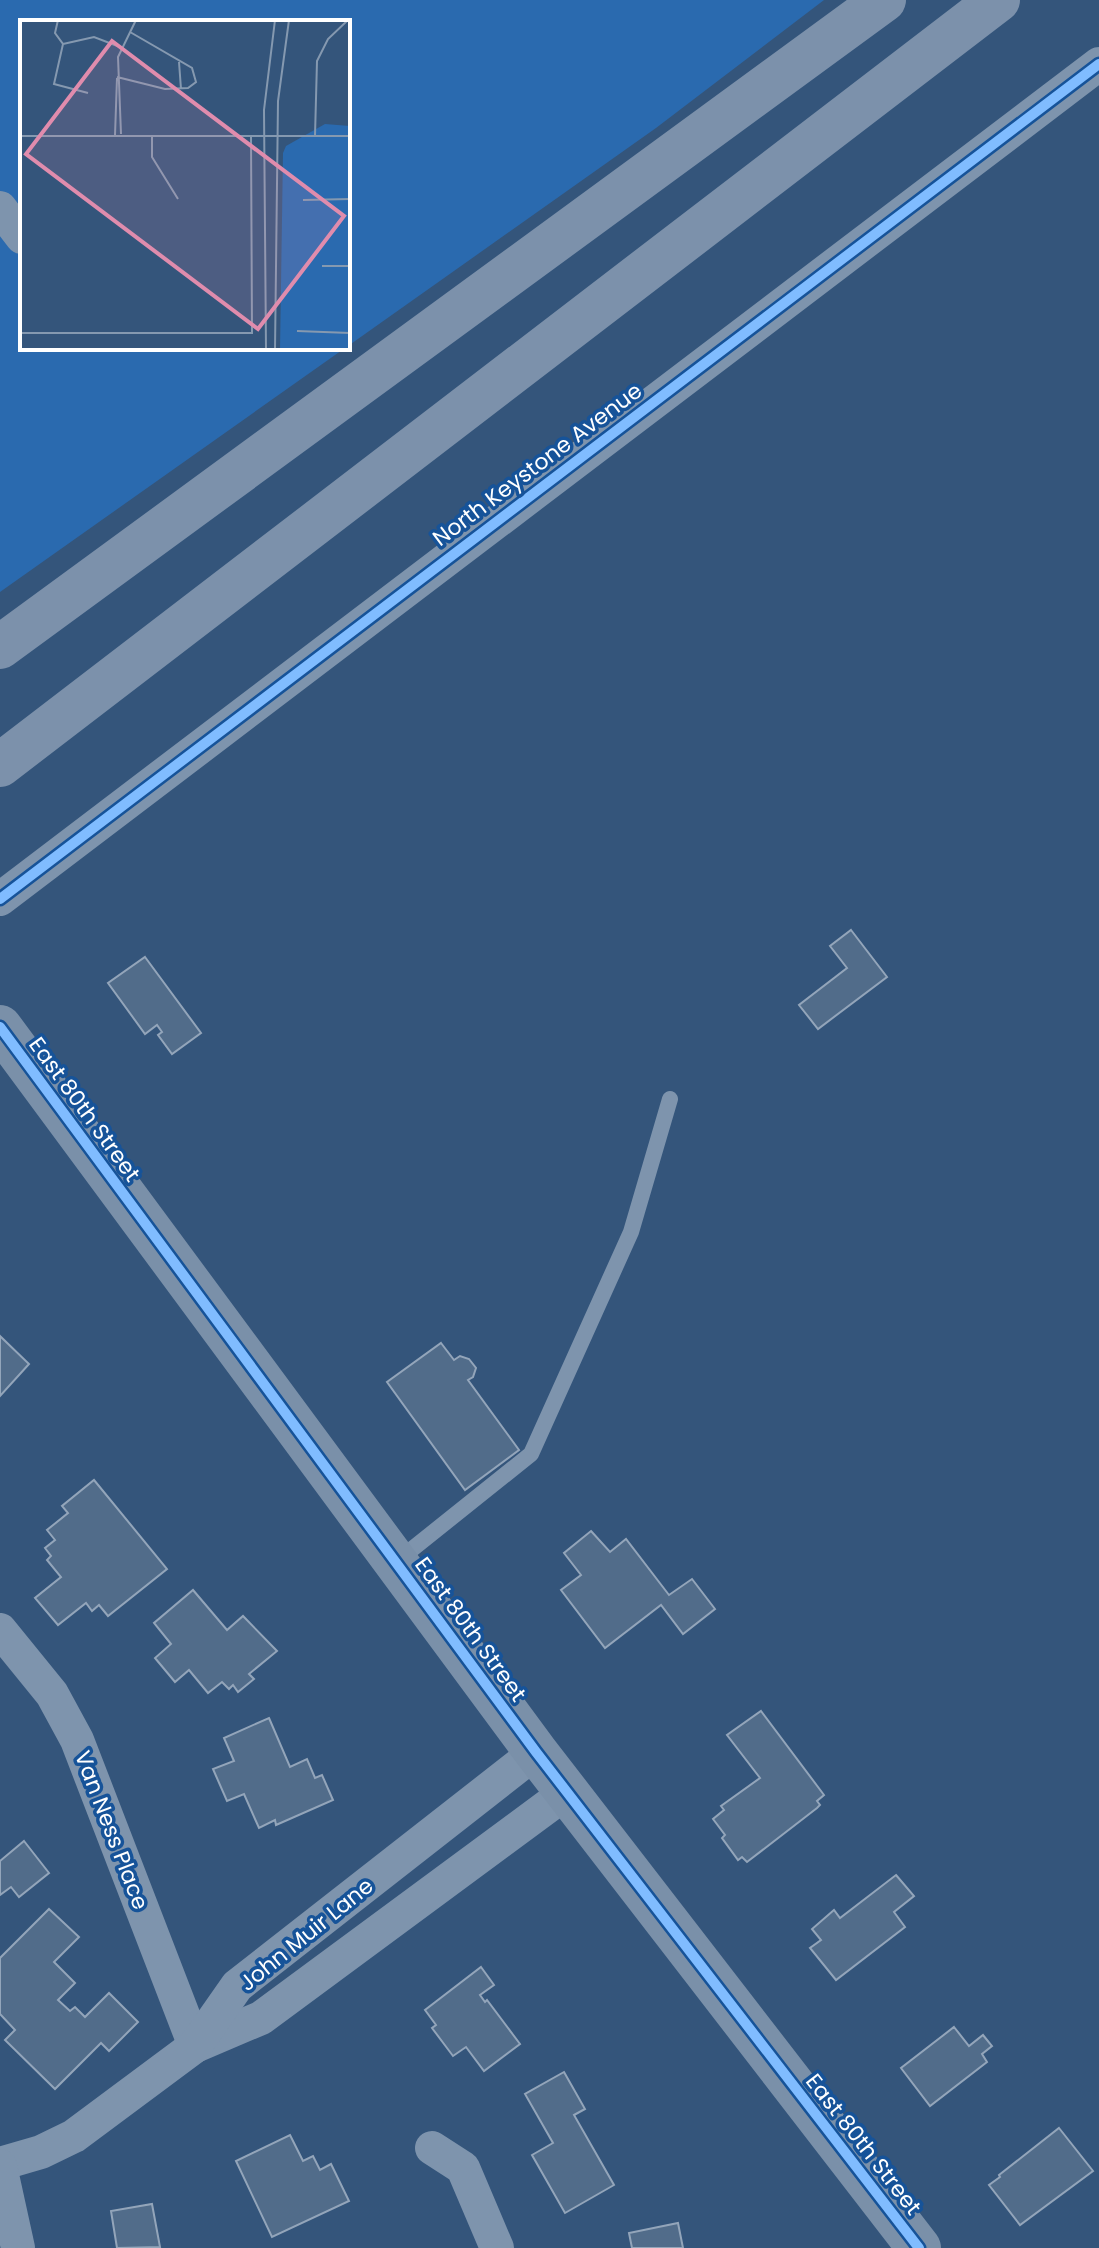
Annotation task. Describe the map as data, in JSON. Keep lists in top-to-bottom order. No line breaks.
{"streets":{"street":["North Keystone Avenue","East 80th Street","Van Ness Place","John Muir Lane"]},"crossings":[["East 80th Street","John Muir Lane"],["Van Ness Place","John Muir Lane"]]}
